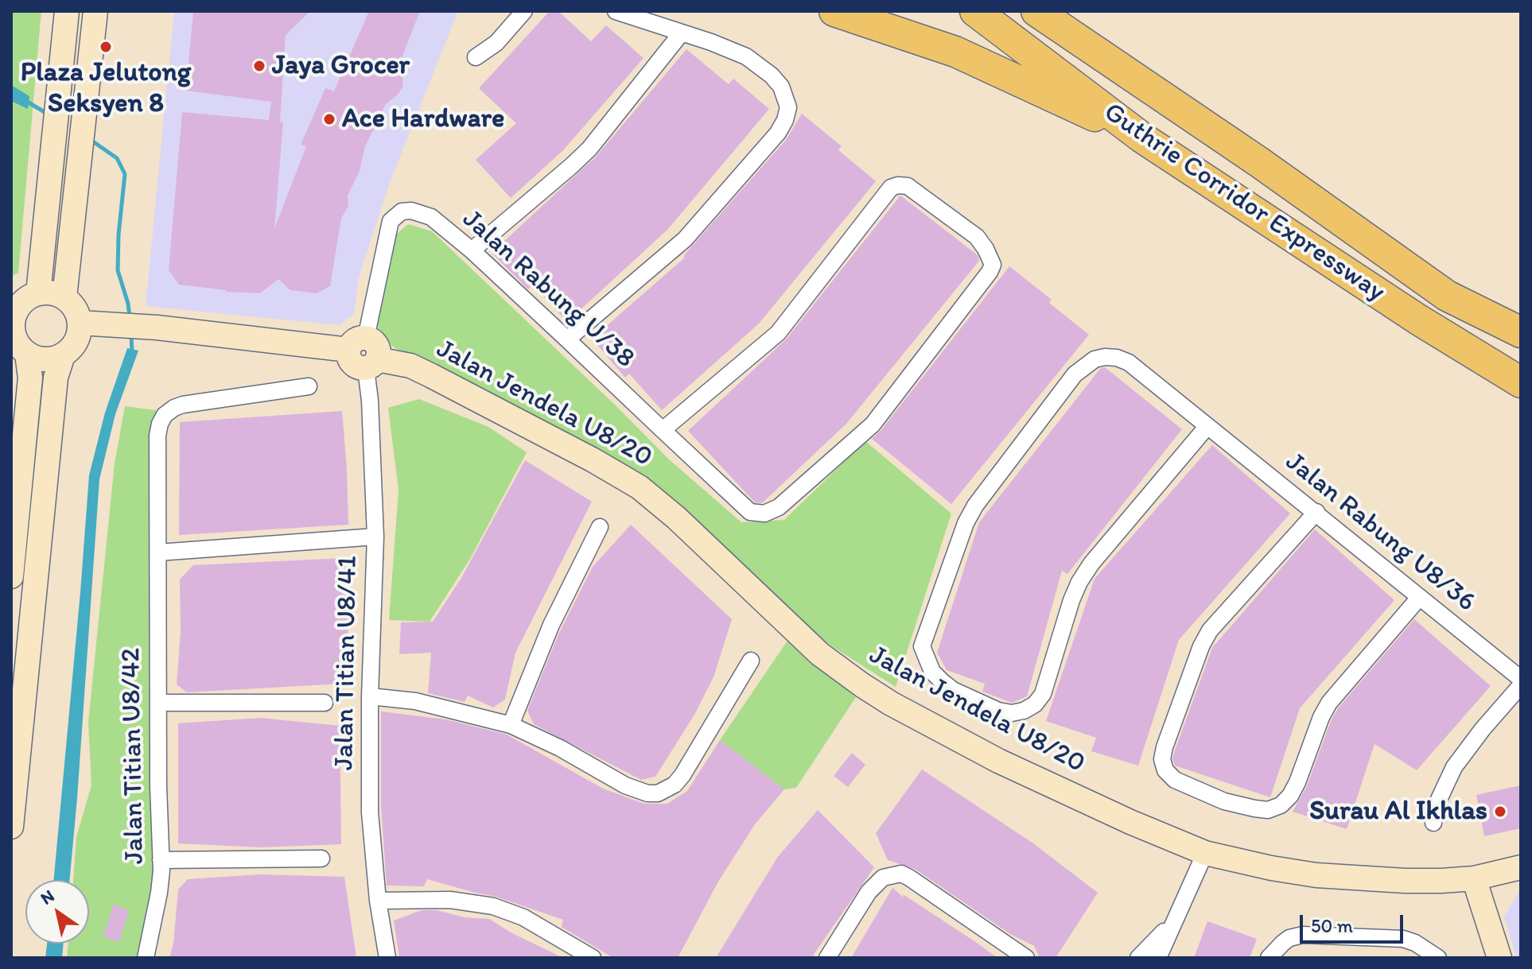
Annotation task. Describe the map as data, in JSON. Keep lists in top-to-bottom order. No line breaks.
{"streets":{"highway":["Guthrie Corridor Expressway"],"street":["Jalan Rabung U/38","Jalan Jendela U8/20","Jalan Rabung U8/36","Jalan Titian U8/41","Jalan Titian U8/42"]},"crossings":[["Jalan Jendela U8/20","Jalan Titian U8/41"]],"places":["Plaza Jelutong Seksyen 8","Jaya Grocer","Ace Hardware","Surau Al Ikhlas"],"scale_bar":"50 m","north":"top left"}
